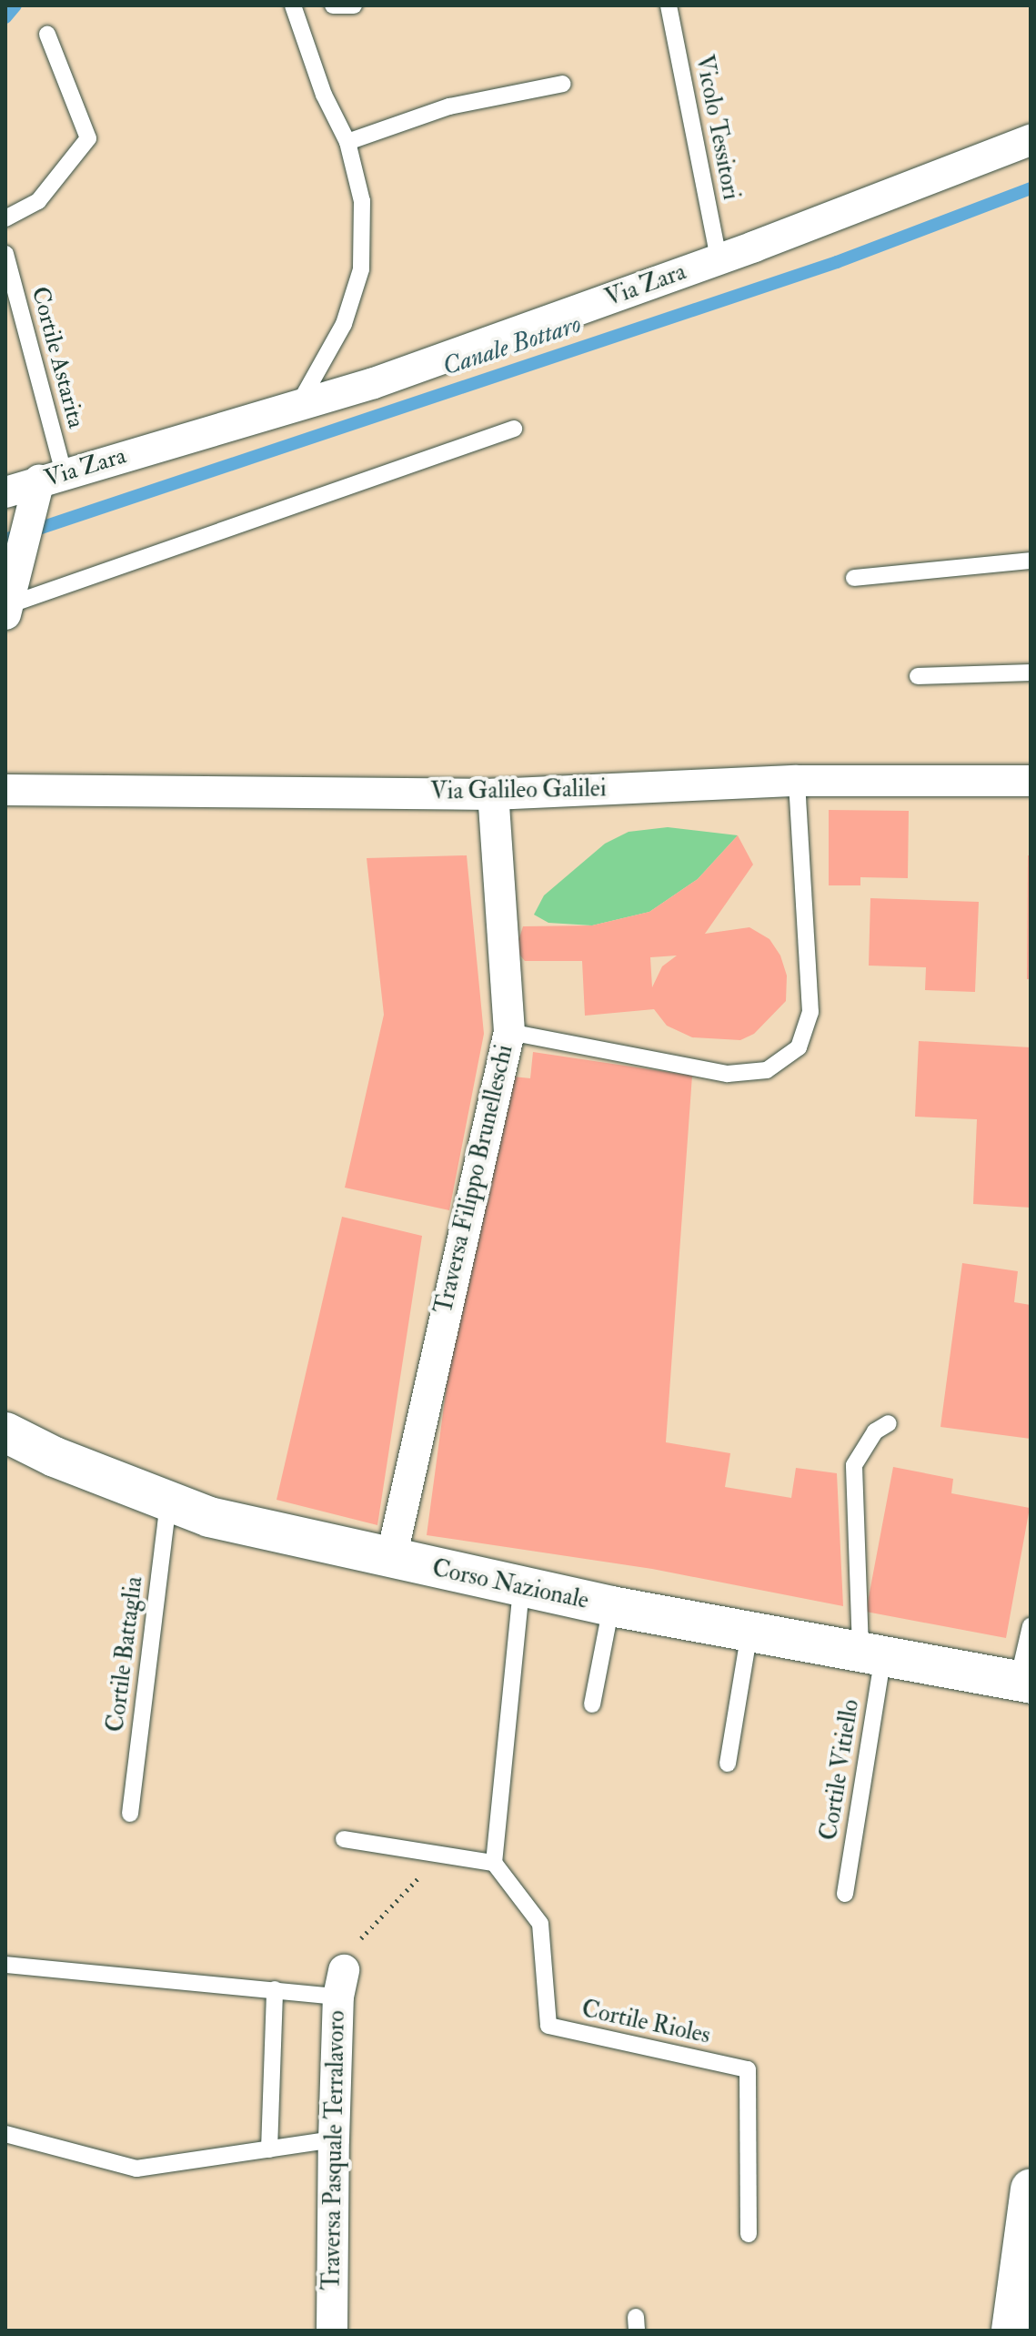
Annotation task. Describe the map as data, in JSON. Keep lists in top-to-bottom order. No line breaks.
{"streets":{"main road":["Corso Nazionale"],"street":["Via Zara","Via Galileo Galilei","Traversa Filippo Brunelleschi","Traversa Pasquale Terralavoro"],"lane":["Vicolo Tessitori","Cortile Astarita","Cortile Battaglia","Cortile Vitiello","Cortile Rioles"]},"crossings":[["Vicolo Tessitori","Via Zara"],["Via Zara","Cortile Astarita"],["Via Galileo Galilei","Traversa Filippo Brunelleschi"],["Traversa Filippo Brunelleschi","Corso Nazionale"],["Corso Nazionale","Cortile Battaglia"],["Corso Nazionale","Cortile Vitiello"]],"water":["Canale Bottaro"]}
